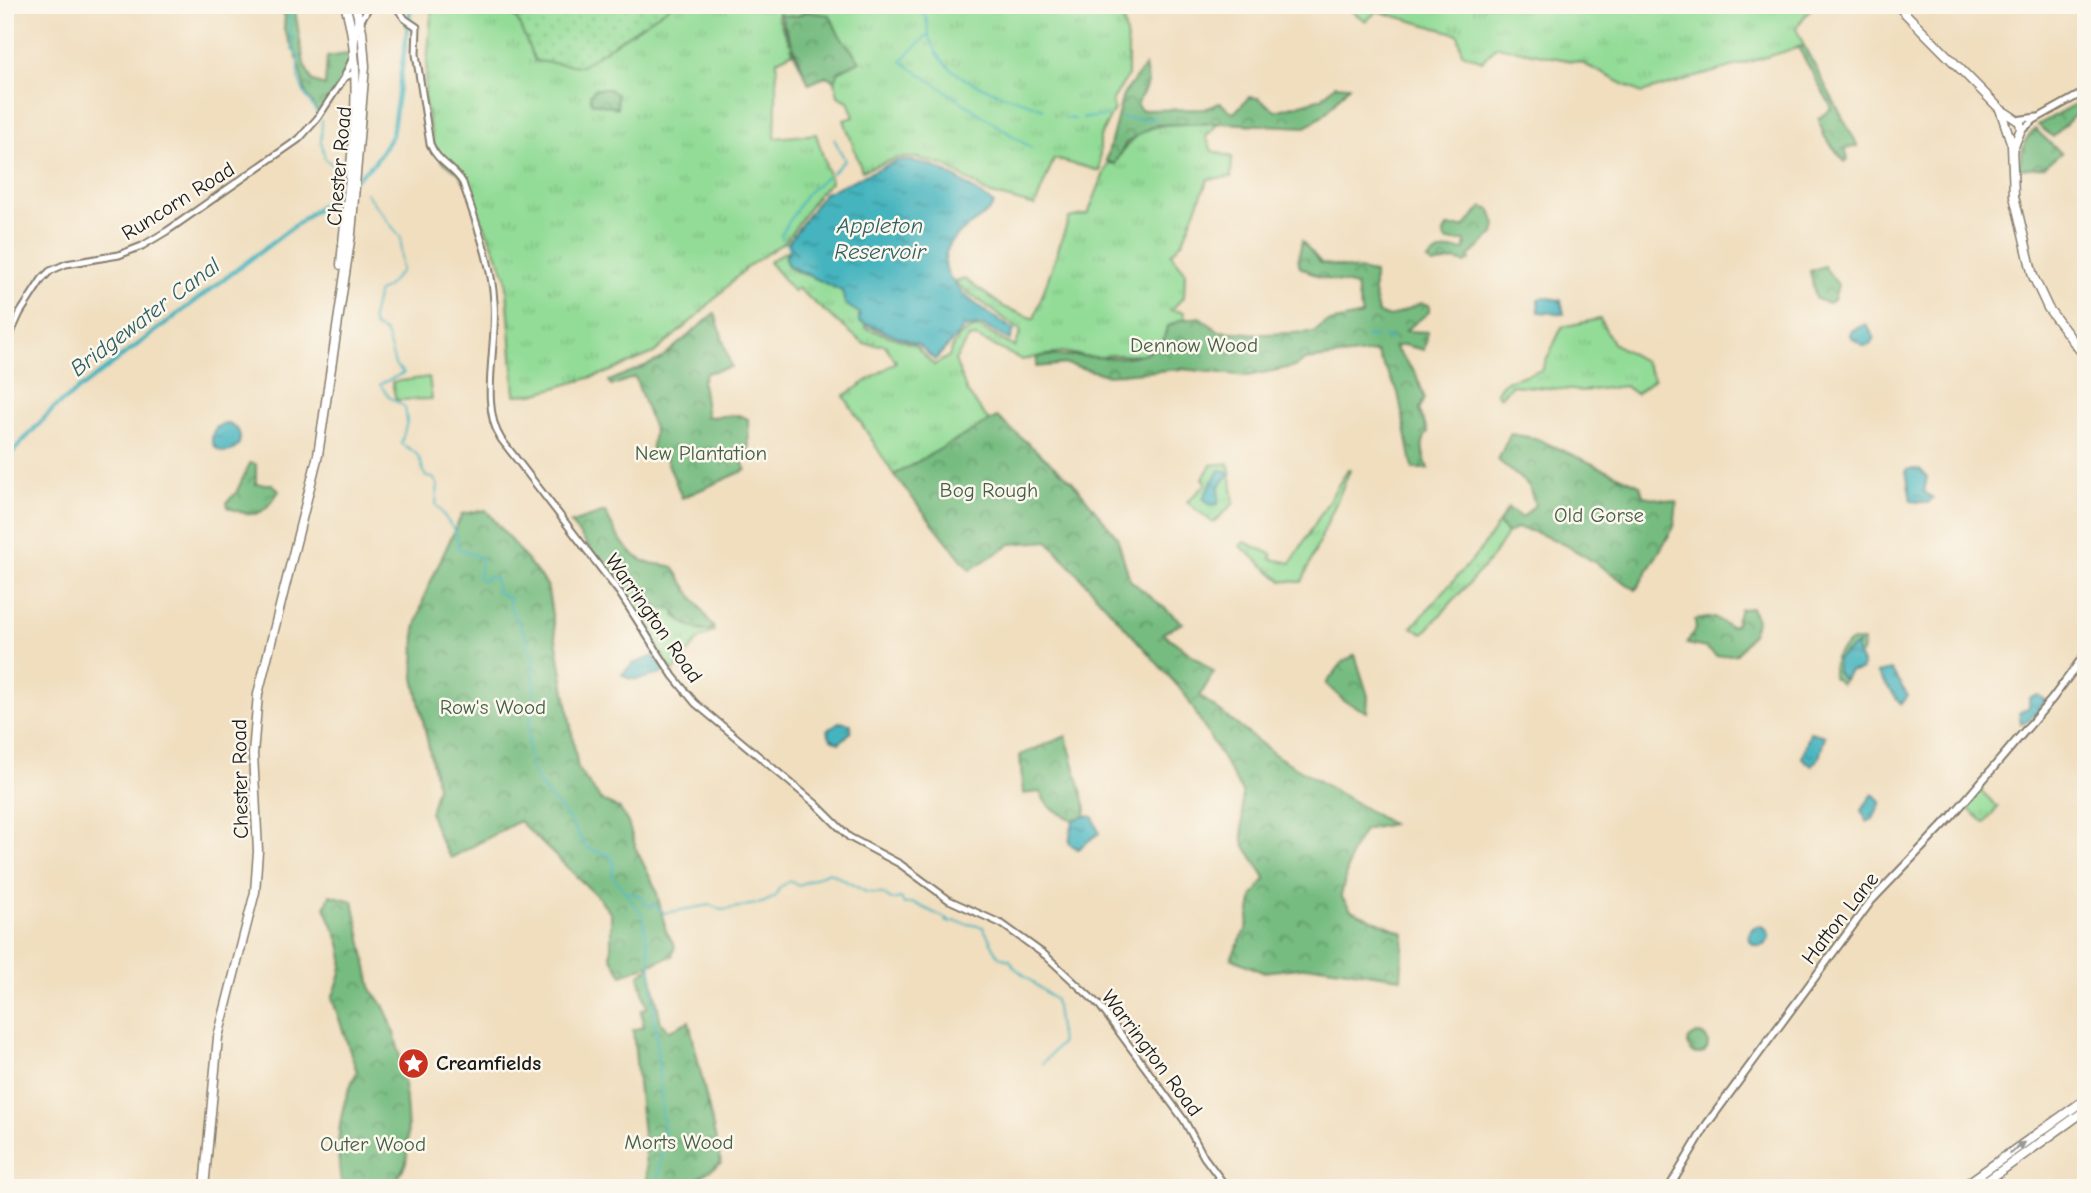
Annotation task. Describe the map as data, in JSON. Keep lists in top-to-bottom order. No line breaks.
{"streets":{"highway":["Chester Road"],"main road":["Hatton Lane"],"street":["Runcorn Road","Warrington Road"]},"crossings":[["Chester Road","Runcorn Road"]],"water":["Appleton Reservoir","Bridgewater Canal"],"parks":["Dennow Wood","New Plantation","Bog Rough","Old Gorse","Row's Wood","Morts Wood","Outer Wood"],"places":{"place":["Creamfields"]}}
